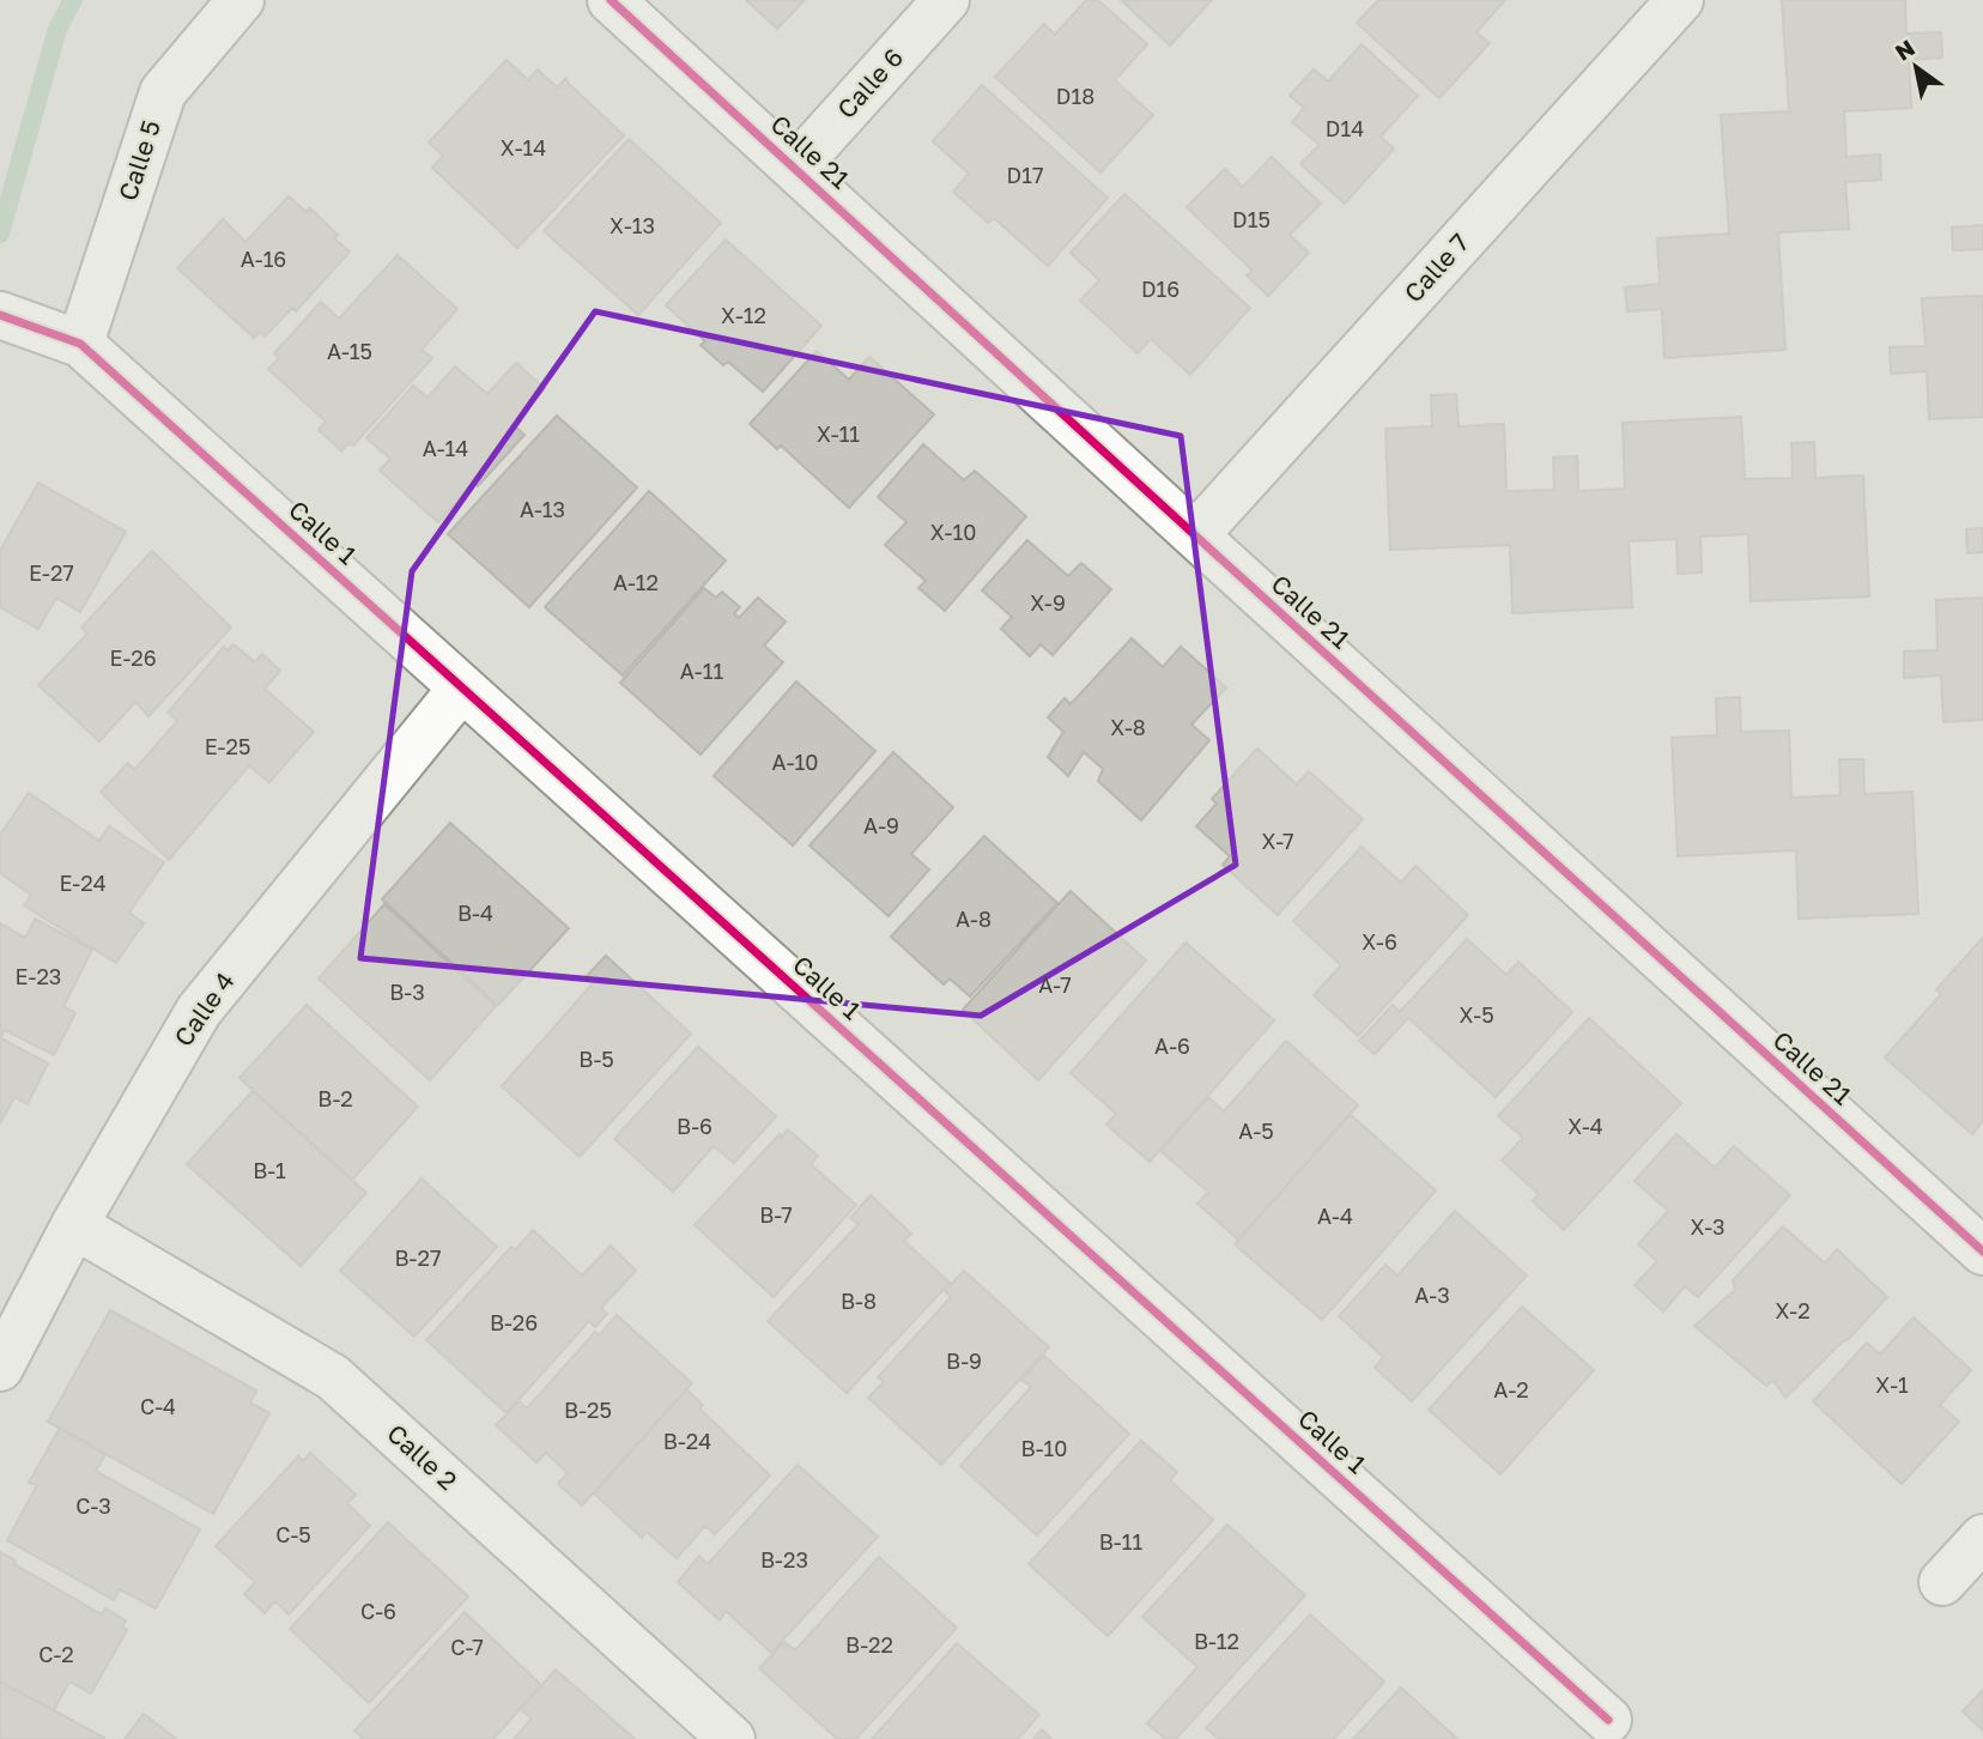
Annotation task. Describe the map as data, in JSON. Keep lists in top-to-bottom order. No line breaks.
{"streets":{"street":["Calle 6","Calle 21","Calle 5","Calle 7","Calle 1","Calle 4","Calle 2"]},"crossings":[["Calle 6","Calle 21"],["Calle 21","Calle 7"],["Calle 5","Calle 1"],["Calle 1","Calle 4"],["Calle 4","Calle 2"]],"house_numbers":["D18","D14","X-14","D17","D15","X-13","A-16","D16","X-12","A-15","X-11","A-14","A-13","X-10","E-27","A-12","X-9","E-26","A-11","X-8","E-25","A-10","A-9","X-7","E-24","B-4","A-8","X-6","E-23","A-7","B-3","X-5","A-6","B-5","B-2","B-6","X-4","A-5","B-1","B-7","A-4","X-3","B-27","A-3","B-8","X-2","B-26","B-9","X-1","A-2","C-4","B-25","B-24","B-10","C-3","C-5","B-11","B-23","C-6","B-12","B-22","C-7","C-2"],"north":"top left"}
